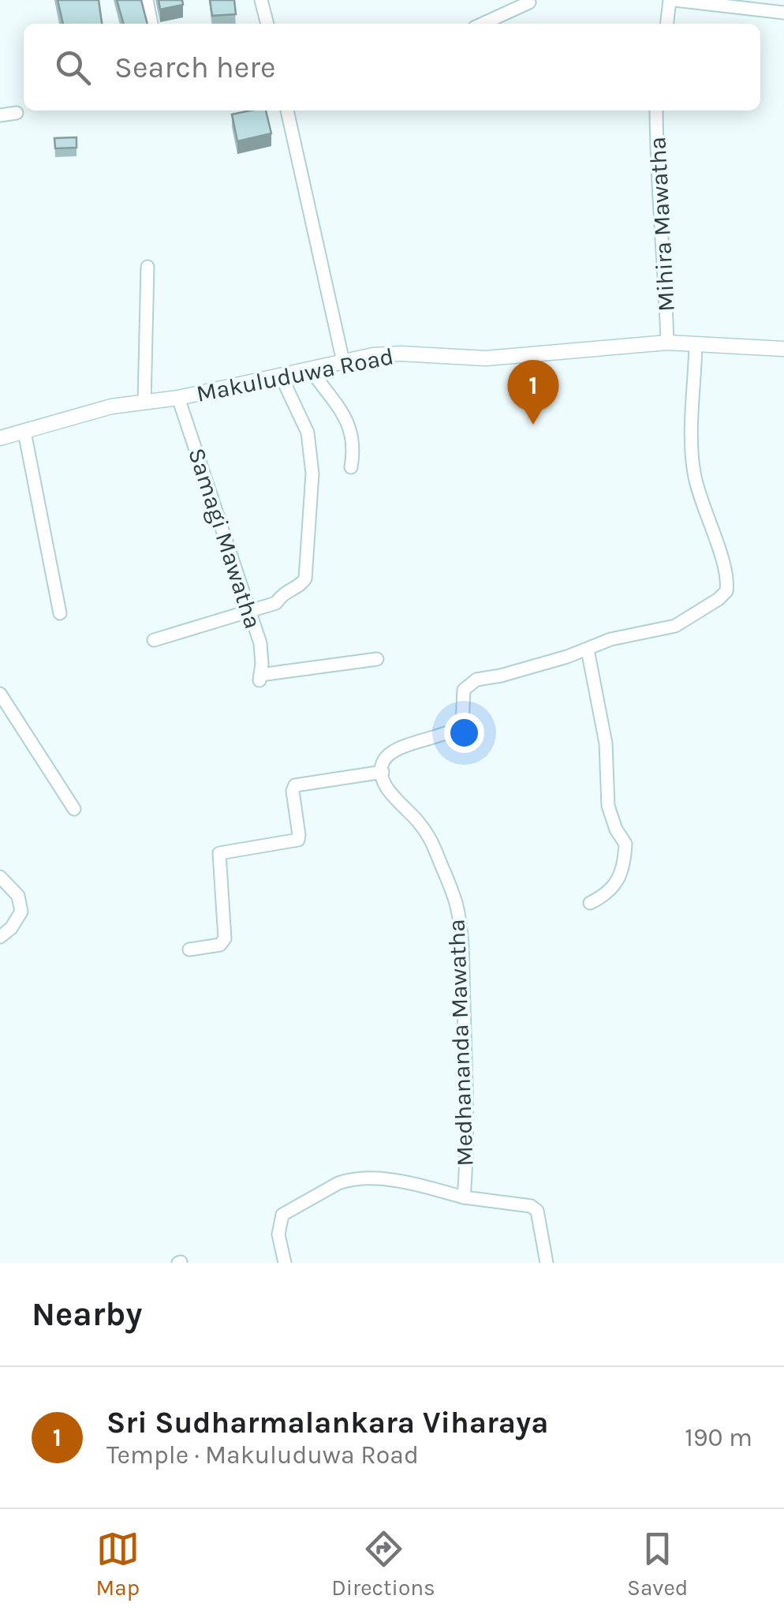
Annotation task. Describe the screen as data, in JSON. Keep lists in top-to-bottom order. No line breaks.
{"streets":{"street":["Mihira Mawatha","Makuluduwa Road","Samagi Mawatha","Medhananda Mawatha"]},"crossings":[["Mihira Mawatha","Makuluduwa Road"],["Makuluduwa Road","Samagi Mawatha"]],"page":{"search":"Search here","pins":"1","heading":"Nearby","list":[{"mark":"1","name":"Sri Sudharmalankara Viharaya","note":"Temple · Makuluduwa Road","value":"190 m"}],"nav":["Map","Directions","Saved"]}}
